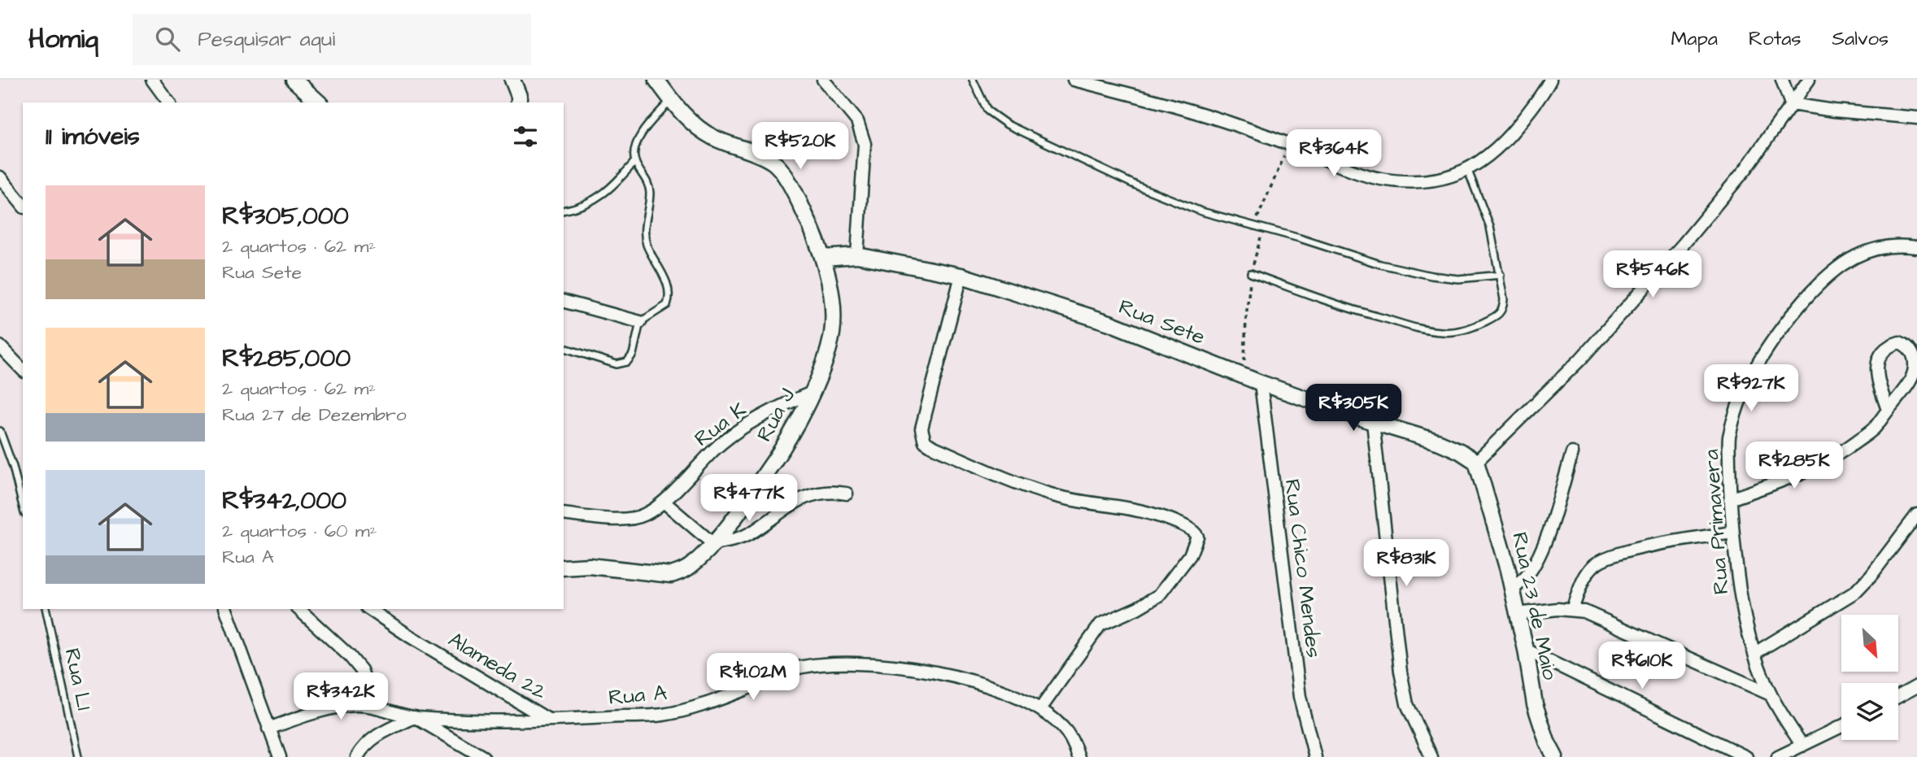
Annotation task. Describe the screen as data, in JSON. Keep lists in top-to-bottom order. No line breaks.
{"streets":{"street":["Rua Sete","Rua J","Rua K","Rua Primavera","Rua Chico Mendes","Rua 23 de Maio","Alameda 22","Rua A"],"lane":["Rua L1"]},"crossings":[["Rua Sete","Rua J"],["Rua Sete","Rua Chico Mendes"],["Rua Sete","Rua 23 de Maio"],["Rua J","Rua K"],["Alameda 22","Rua A"]],"north":"bottom right","page":{"header":"Homiq","search":"Pesquisar aqui","nav":["Mapa","Rotas","Salvos"],"heading":"11 imóveis","price":["R$520K","R$364K","R$546K","R$927K","R$305K","R$285K","R$477K","R$831K","R$610K","R$1.02M","R$342K"],"list":[{"name":"R$305,000","note":"2 quartos · 62 m² · Rua Sete"},{"name":"R$285,000","note":"2 quartos · 62 m² · Rua 27 de Dezembro"},{"name":"R$342,000","note":"2 quartos · 60 m² · Rua A"}]}}
